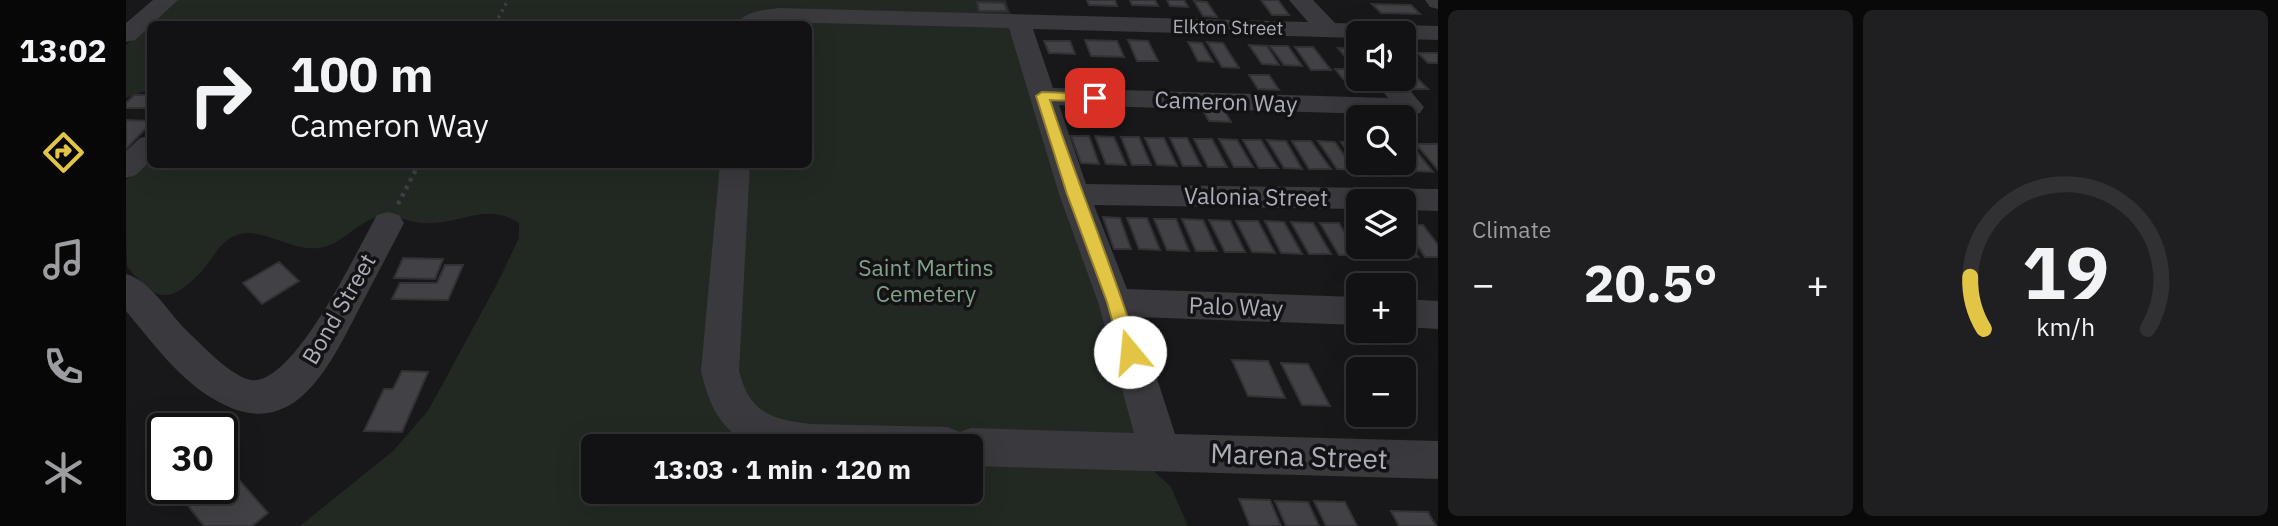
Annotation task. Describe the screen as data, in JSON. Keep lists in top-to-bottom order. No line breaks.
{"streets":{"street":["Elkton Street","Cameron Way","Valonia Street","Palo Way","Bond Street","Marena Street"]},"parks":["Saint Martins Cemetery"],"page":{"tabs":"13:02","tile":"Climate","map_buttons":["+","−"],"turn":["100 m","Cameron Way"],"heat":["−","20.5°","+"],"limit":"30","trip":"13:03 · 1 min · 120 m","gauge":["19","km/h"]}}
